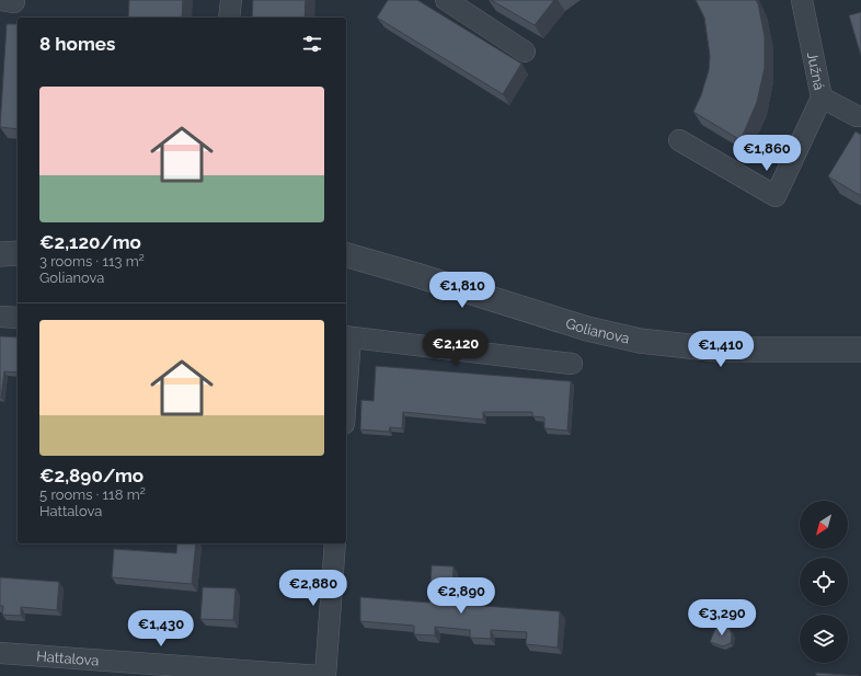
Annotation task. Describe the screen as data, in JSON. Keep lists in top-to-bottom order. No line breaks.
{"streets":{"street":["Južná","Golianova","Hattalova"]},"north":"bottom left","page":{"heading":"8 homes","list":[{"name":"€2,120/mo","note":"3 rooms · 113 m² · Golianova"},{"name":"€2,890/mo","note":"5 rooms · 118 m² · Hattalova"}],"price":["€1,860","€1,810","€2,120","€1,410","€2,880","€2,890","€3,290","€1,430"]}}
